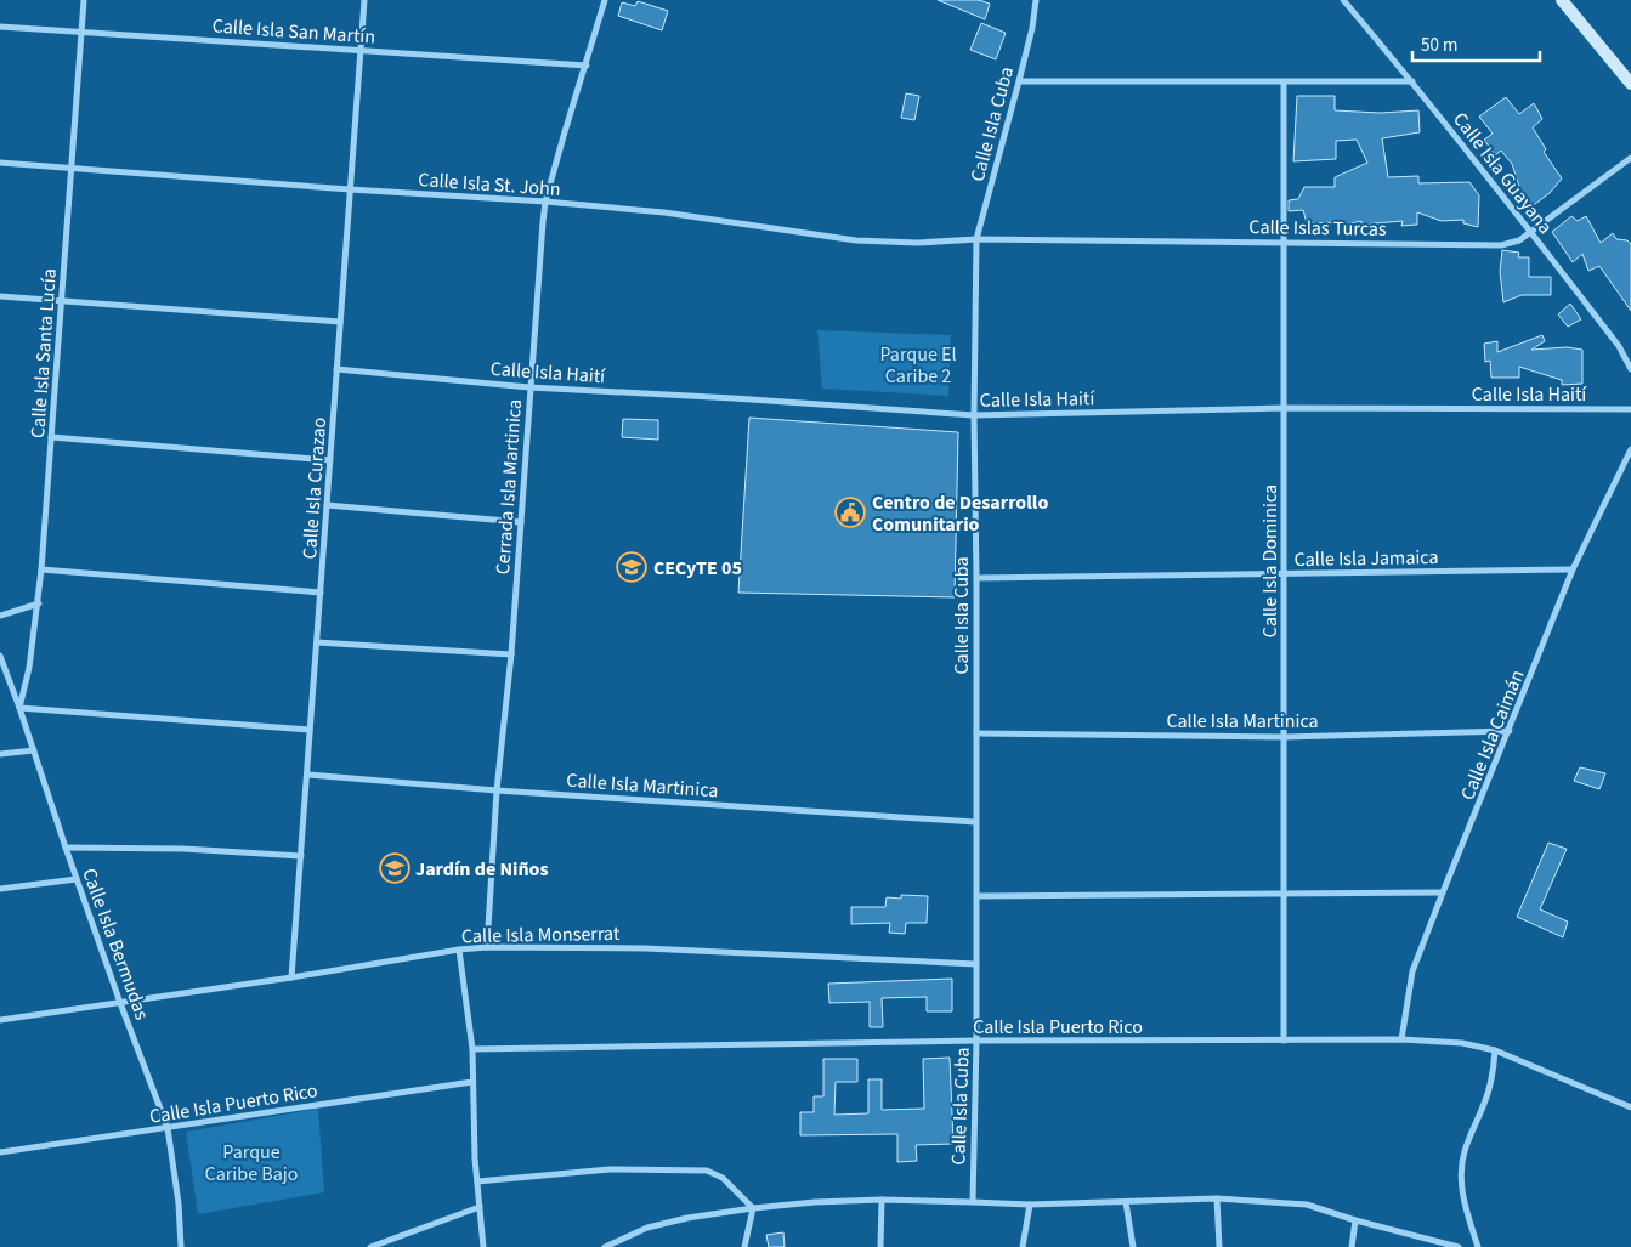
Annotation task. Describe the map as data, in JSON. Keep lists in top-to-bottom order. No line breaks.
{"streets":{"street":["Calle Isla San Martín","Calle Isla Cuba","Calle Isla Guayana","Calle Isla St. John","Calle Islas Turcas","Calle Isla Santa Lucía","Calle Isla Haití","Cerrada Isla Martinica","Calle Isla Curazao","Calle Isla Jamaica","Calle Isla Dominica","Calle Isla Martinica","Calle Isla Caimán","Calle Isla Monserrat","Calle Isla Bermudas","Calle Isla Puerto Rico"]},"crossings":[["Calle Isla San Martín","Calle Isla Santa Lucía"],["Calle Isla San Martín","Cerrada Isla Martinica"],["Calle Isla San Martín","Calle Isla Curazao"],["Calle Isla Cuba","Calle Isla St. John"],["Calle Isla Cuba","Calle Islas Turcas"],["Calle Isla Cuba","Calle Isla Haití"],["Calle Isla Cuba","Calle Isla Jamaica"],["Calle Isla Cuba","Calle Isla Martinica"],["Calle Isla Cuba","Calle Isla Monserrat"],["Calle Isla Cuba","Calle Isla Puerto Rico"],["Calle Isla Guayana","Calle Islas Turcas"],["Calle Isla St. John","Calle Islas Turcas"],["Calle Isla St. John","Calle Isla Santa Lucía"],["Calle Isla St. John","Cerrada Isla Martinica"],["Calle Isla St. John","Calle Isla Curazao"],["Calle Islas Turcas","Calle Isla Dominica"],["Calle Isla Santa Lucía","Calle Isla Bermudas"],["Calle Isla Haití","Cerrada Isla Martinica"],["Calle Isla Haití","Calle Isla Curazao"],["Calle Isla Haití","Calle Isla Dominica"],["Cerrada Isla Martinica","Calle Isla Martinica"],["Cerrada Isla Martinica","Calle Isla Monserrat"],["Calle Isla Curazao","Calle Isla Martinica"],["Calle Isla Curazao","Calle Isla Monserrat"],["Calle Isla Jamaica","Calle Isla Dominica"],["Calle Isla Jamaica","Calle Isla Caimán"],["Calle Isla Dominica","Calle Isla Martinica"],["Calle Isla Dominica","Calle Isla Puerto Rico"],["Calle Isla Martinica","Calle Isla Caimán"],["Calle Isla Caimán","Calle Isla Puerto Rico"],["Calle Isla Monserrat","Calle Isla Bermudas"],["Calle Isla Bermudas","Calle Isla Puerto Rico"]],"parks":["Parque El Caribe 2","Parque Caribe Bajo"],"places":{"public building":["Centro de Desarrollo Comunitario"],"school or university":["CECyTE 05","Jardín de Niños"]},"scale_bar":"50 m"}
